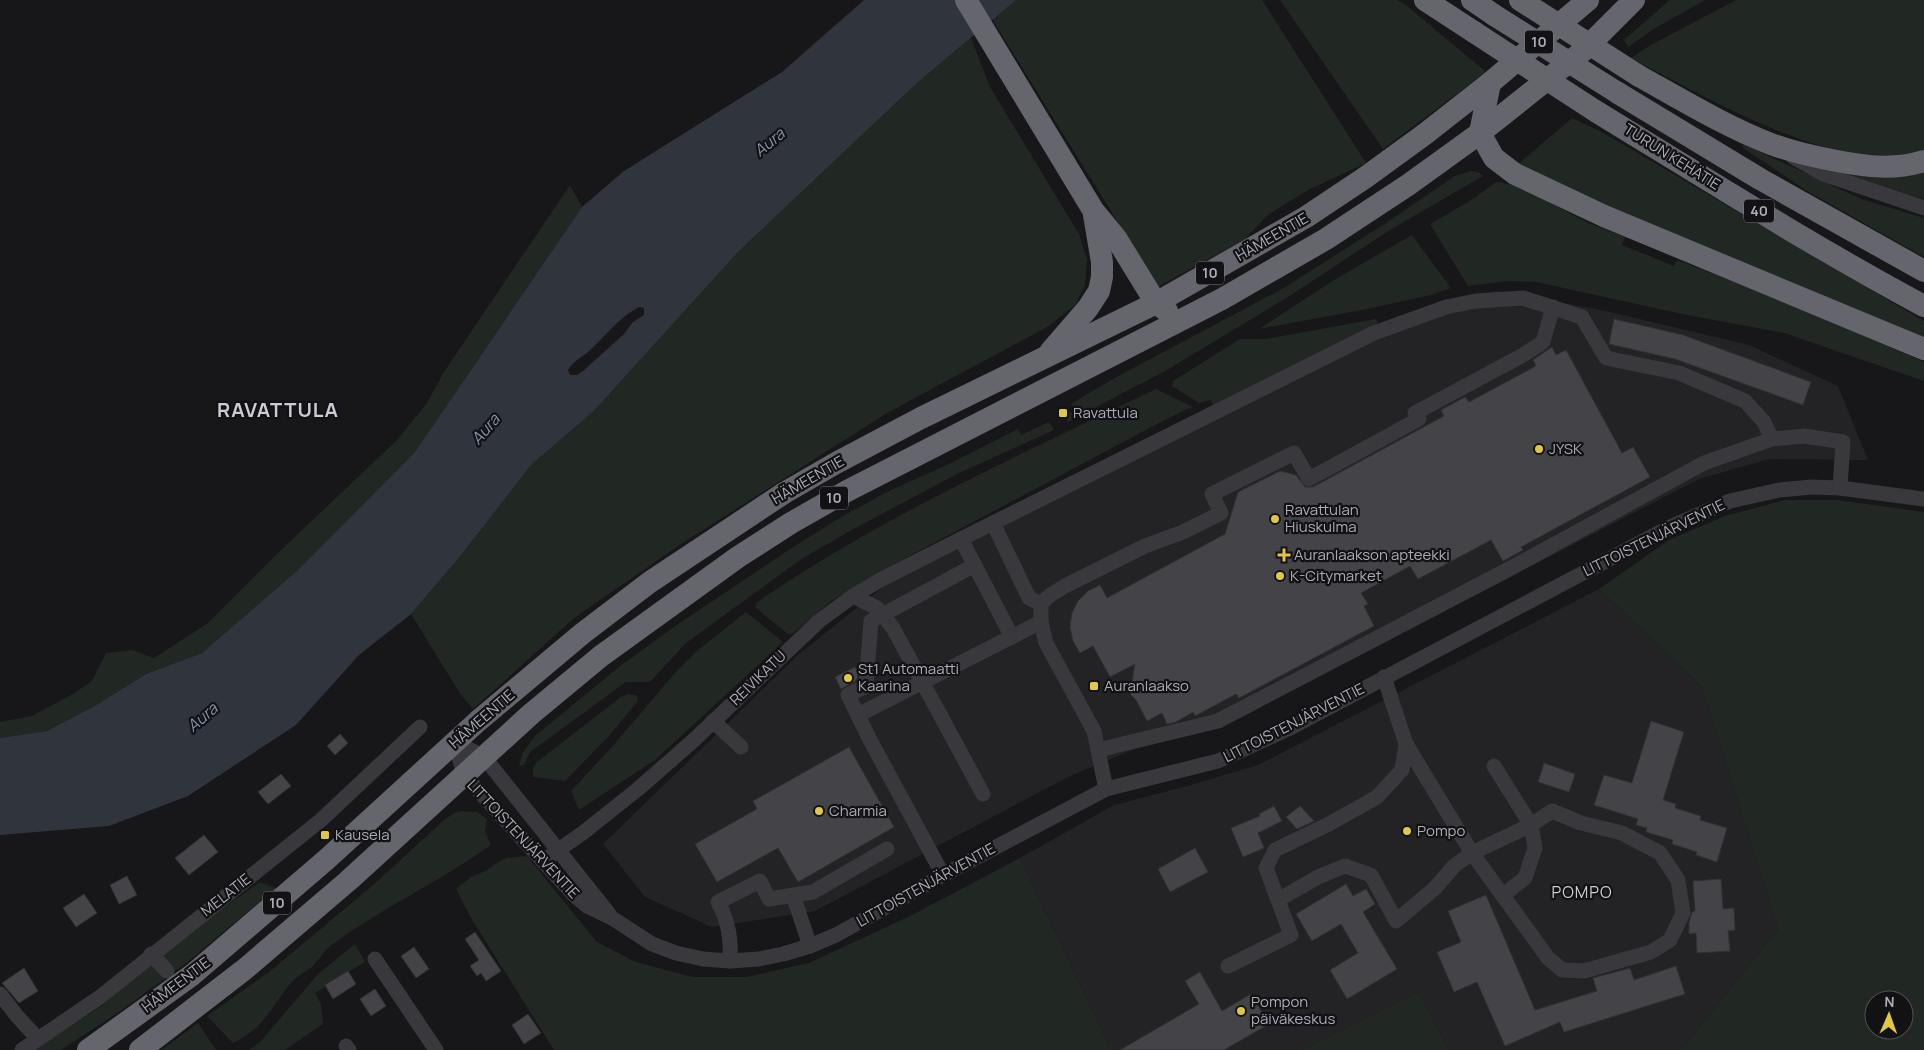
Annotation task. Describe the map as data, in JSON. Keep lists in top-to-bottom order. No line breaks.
{"streets":{"highway":["10","TURUN KEHÄTIE","40","HÄMEENTIE"],"street":["LITTOISTENJÄRVENTIE","REIVIKATU","MELATIE"]},"crossings":[["HÄMEENTIE","LITTOISTENJÄRVENTIE"],["LITTOISTENJÄRVENTIE","REIVIKATU"]],"districts":["RAVATTULA","POMPO"],"water":["Aura"],"places":{"transit":["Ravattula","Auranlaakso","Kausela"],"other":["JYSK","Ravattulan Hiuskulma","K-Citymarket","St1 Automaatti Kaarina","Charmia","Pompo","Pompon päiväkeskus"],"health":["Auranlaakson apteekki"]},"north":"top"}
